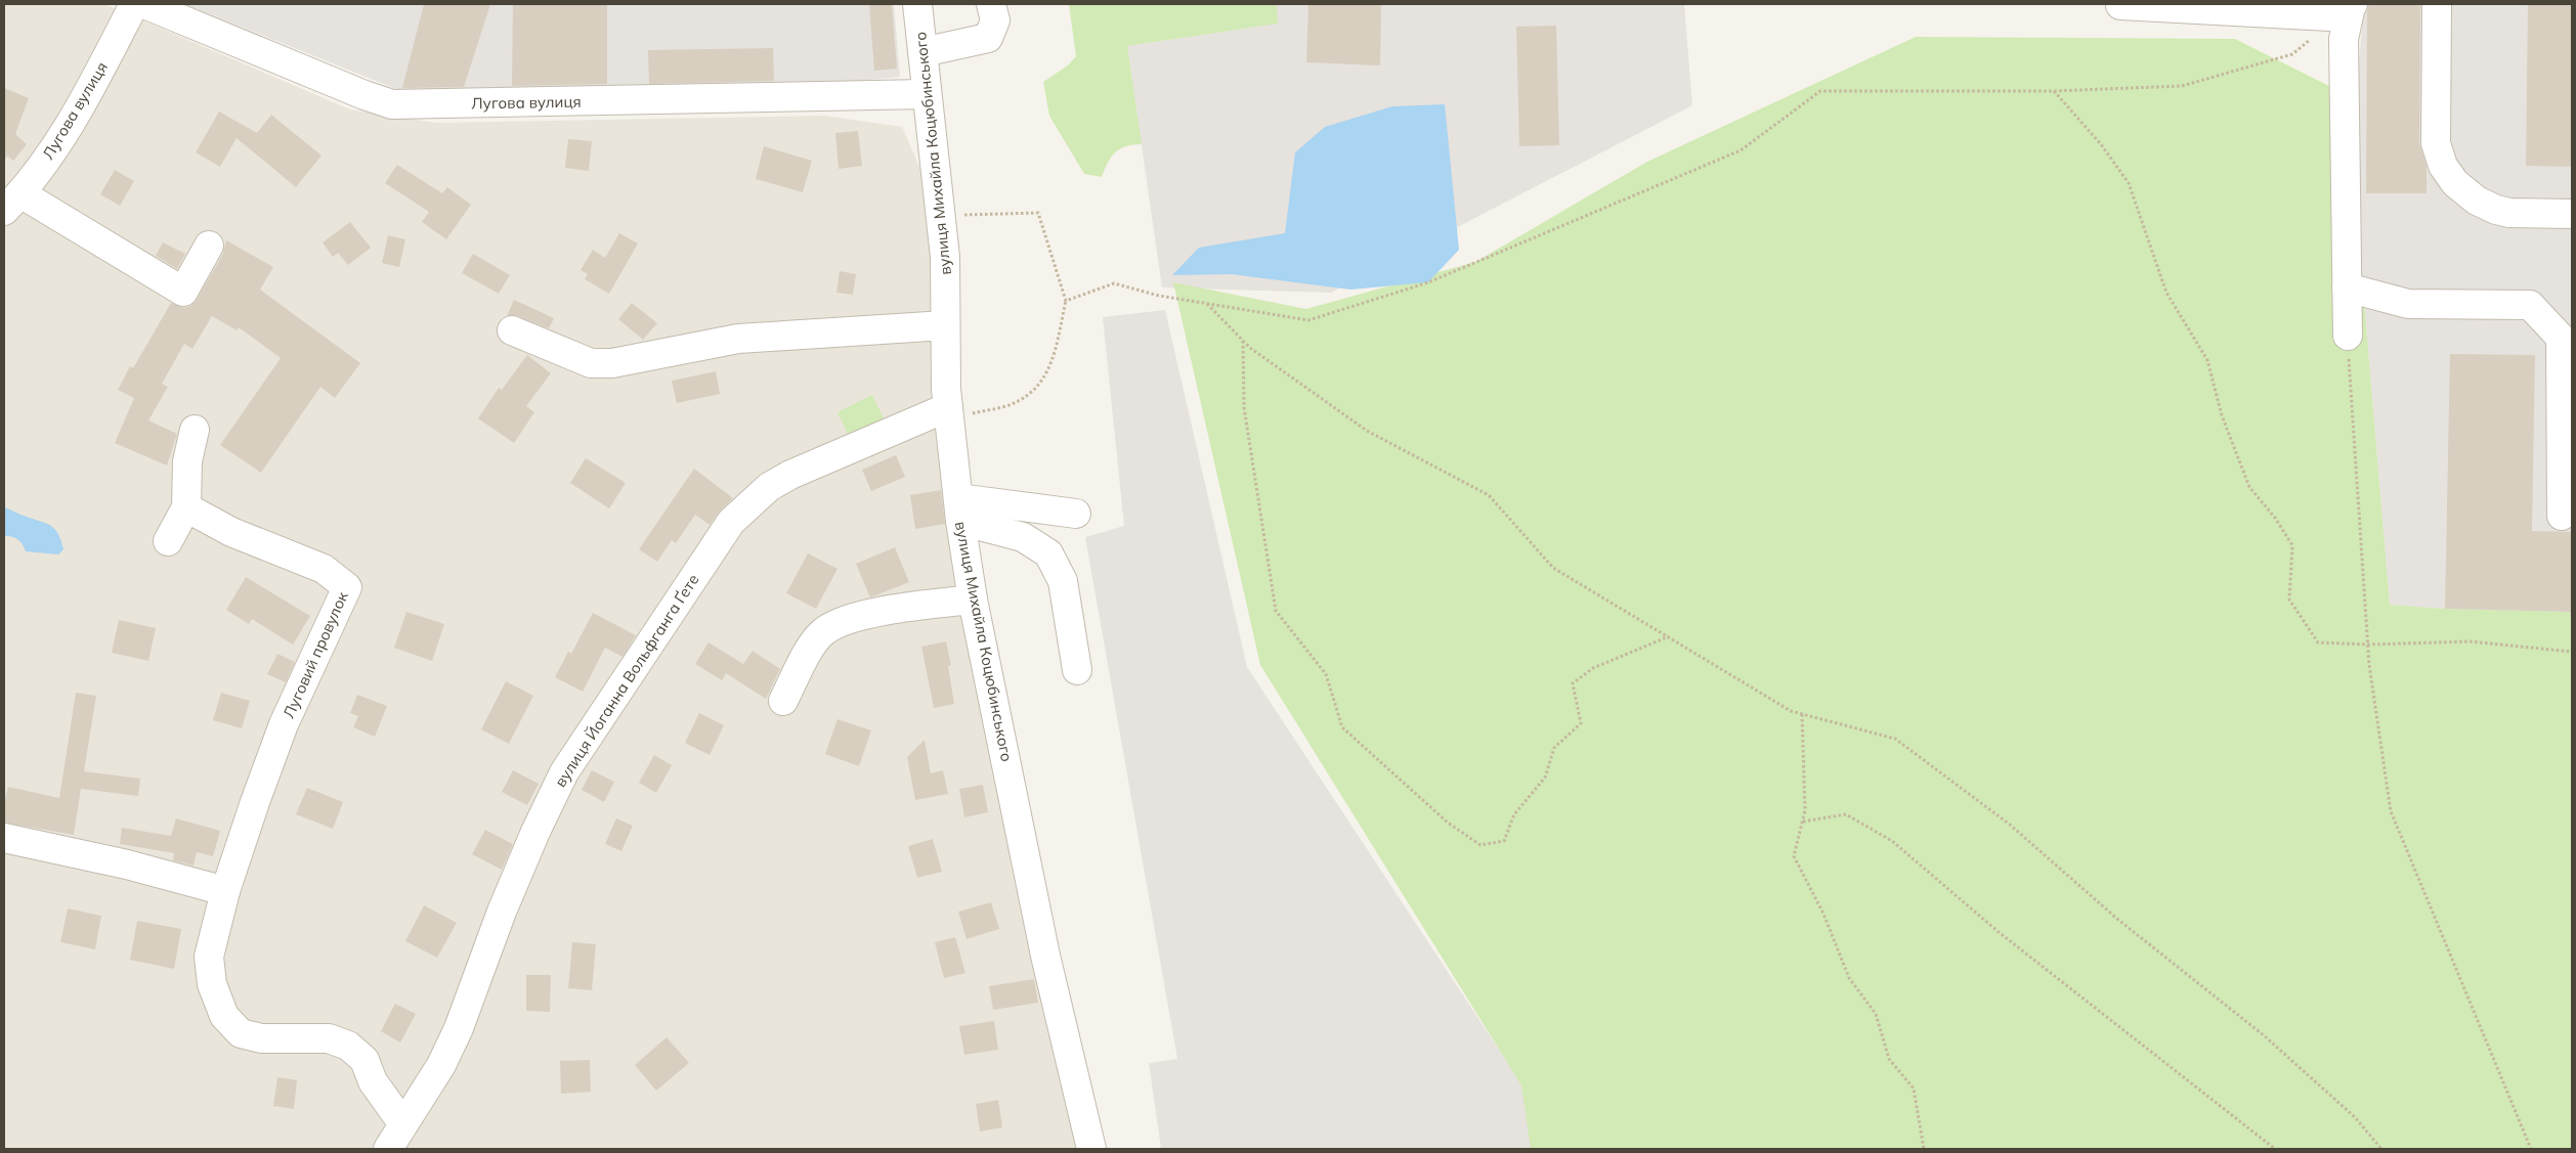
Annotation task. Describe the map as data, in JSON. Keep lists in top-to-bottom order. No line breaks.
{"streets":{"street":["Лугова вулиця","вулиця Михайла Коцюбинського","Луговий провулок","вулиця Йоганна Вольфганга Ґете"]},"crossings":[["Лугова вулиця","вулиця Михайла Коцюбинського"],["вулиця Михайла Коцюбинського","вулиця Йоганна Вольфганга Ґете"],["Луговий провулок","вулиця Йоганна Вольфганга Ґете"]]}
